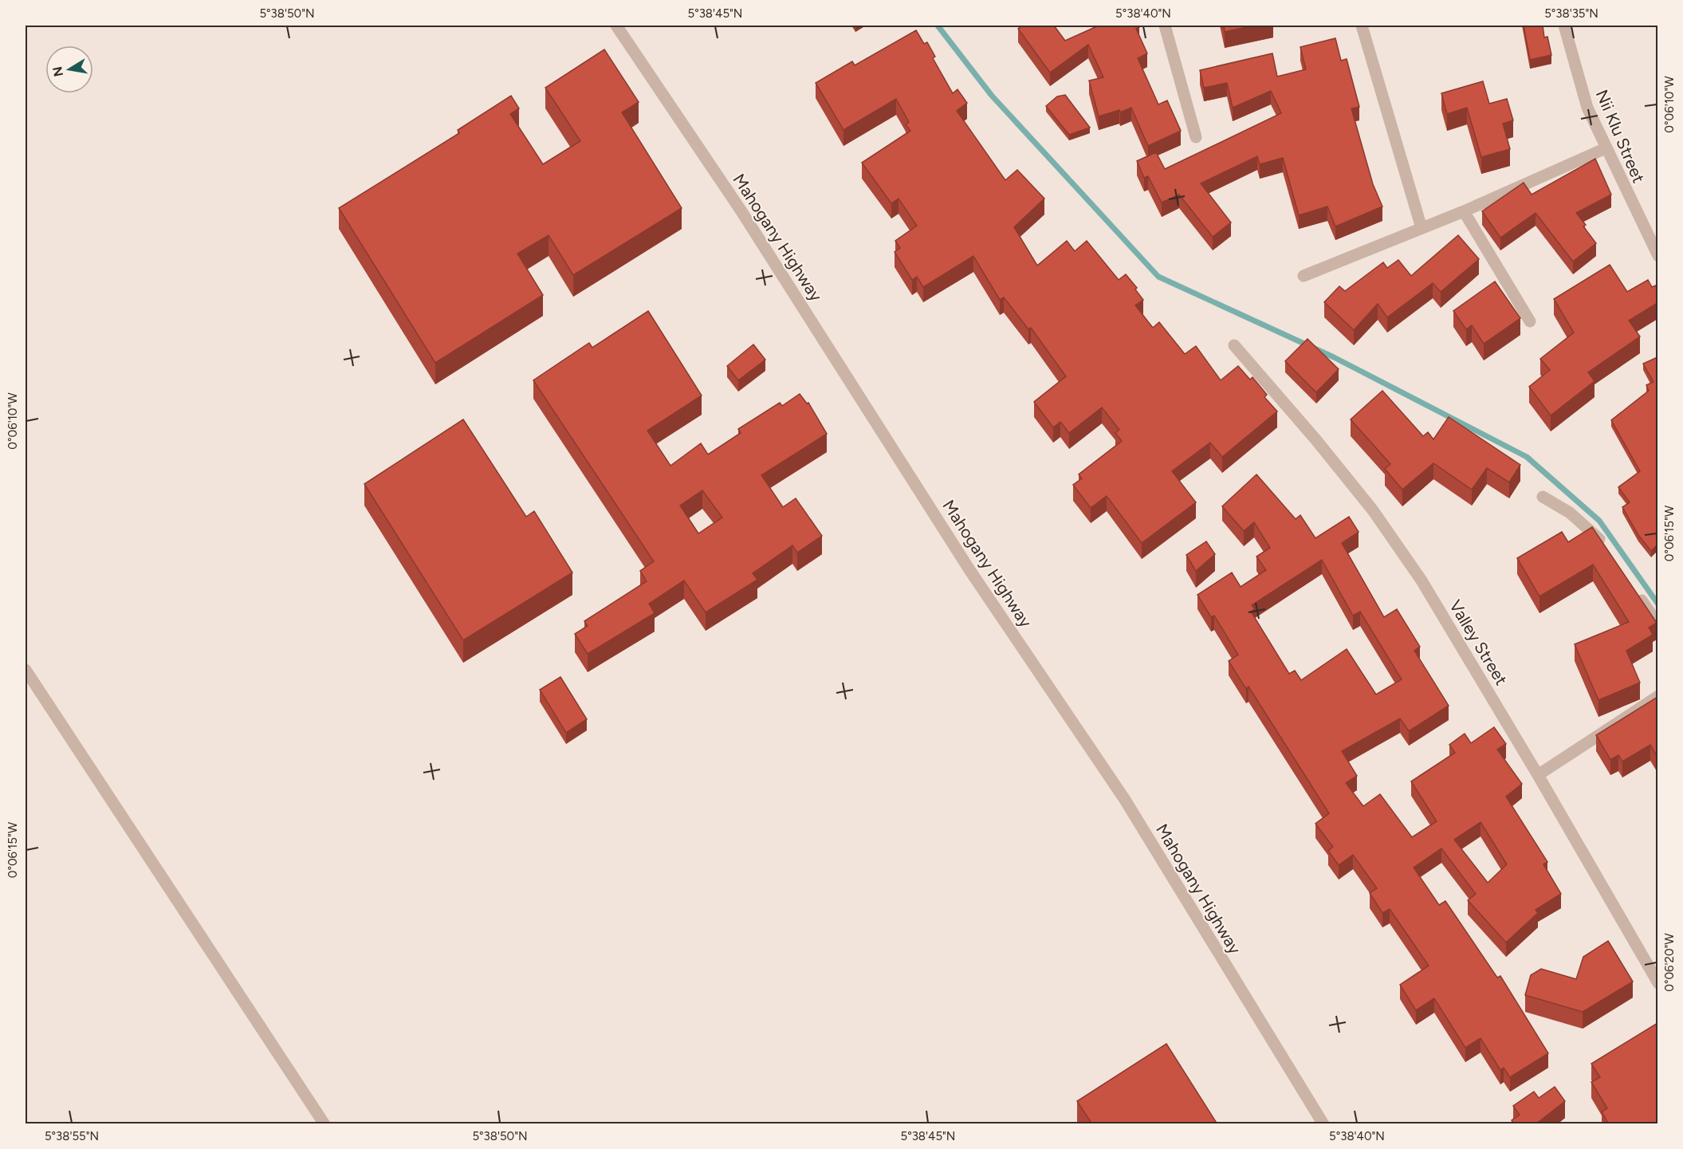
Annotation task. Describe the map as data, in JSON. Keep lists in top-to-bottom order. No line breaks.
{"streets":{"street":["Nii Klu Street","Mahogany Highway","Valley Street"]},"north":"left","coordinates":["5°38'50\"N","5°38'45\"N","5°38'40\"N","5°38'35\"N","0°06'10\"W","0°06'15\"W","0°06'20\"W","5°38'55\"N"]}
